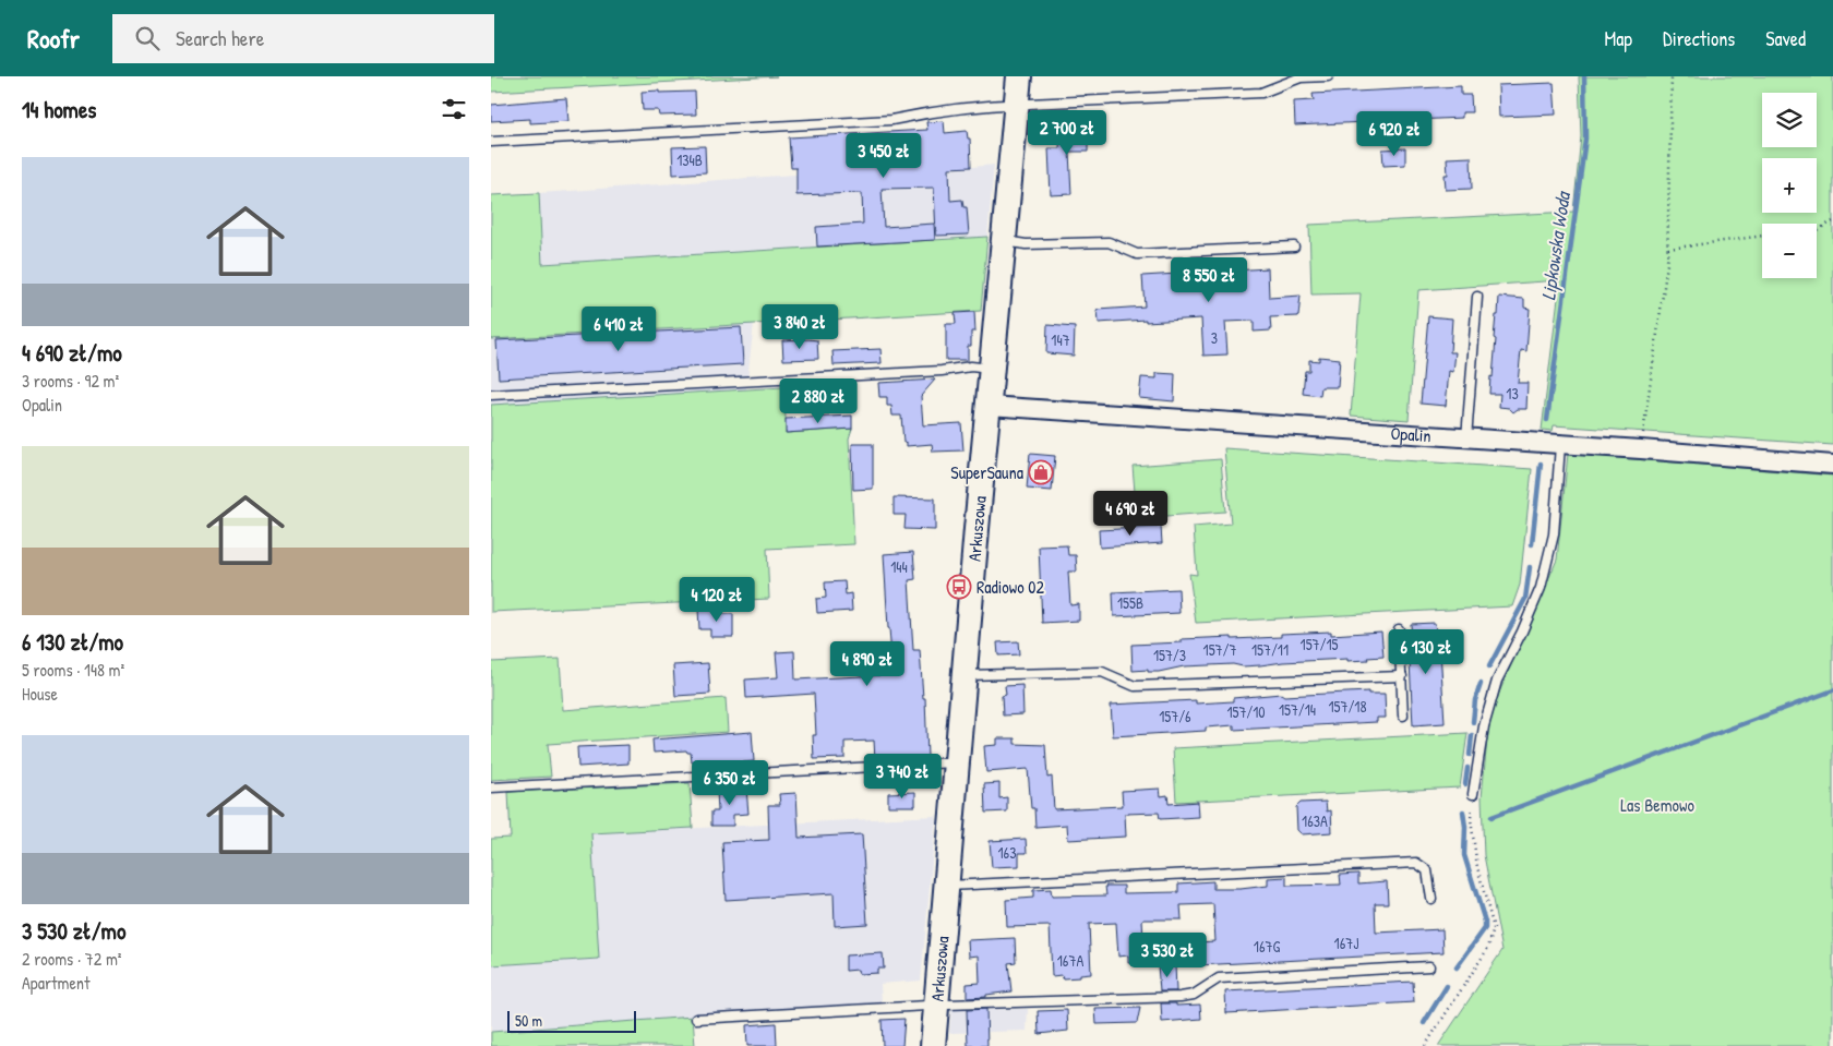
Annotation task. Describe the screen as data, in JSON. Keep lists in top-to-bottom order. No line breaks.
{"streets":{"main road":["Arkuszowa"],"street":["Opalin"]},"crossings":[["Opalin","Arkuszowa"]],"water":["Lipkowska Woda"],"parks":["Las Bemowo"],"places":{"shop":["SuperSauna"],"bus stop":["Radiowo 02"]},"house_numbers":["134B","3","147","13","144","155B","157/15","157/7","157/11","157/3","157/18","157/14","157/10","157/6","163A","163","167J","167G","167A"],"scale_bar":"50 m","page":{"header":"Roofr","search":"Search here","nav":["Map","Directions","Saved"],"heading":"14 homes","map_buttons":["+","−"],"price":["2 700 zł","6 920 zł","3 450 zł","8 550 zł","3 840 zł","6 410 zł","2 880 zł","4 690 zł","4 120 zł","6 130 zł","4 890 zł","3 740 zł","6 350 zł","3 530 zł"],"list":[{"name":"4 690 zł/mo","note":"3 rooms · 92 m² · Opalin"},{"name":"6 130 zł/mo","note":"5 rooms · 148 m² · House"},{"name":"3 530 zł/mo","note":"2 rooms · 72 m² · Apartment"}],"scale":"50 m"}}
